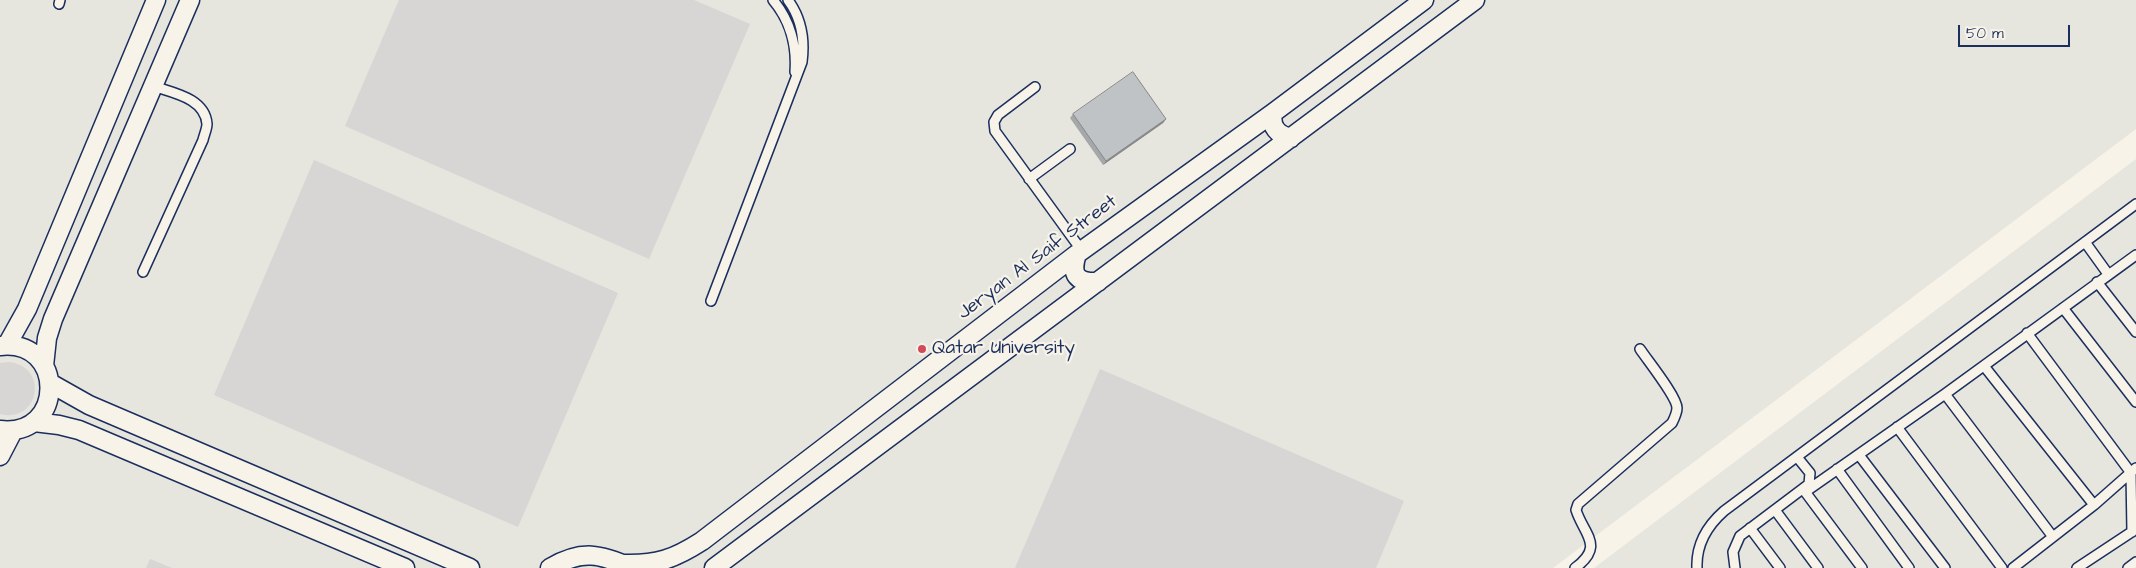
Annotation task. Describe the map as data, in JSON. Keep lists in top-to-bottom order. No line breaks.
{"streets":{"street":["Jeryan Al Saif Street"]},"places":["Qatar University"],"scale_bar":"50 m"}
